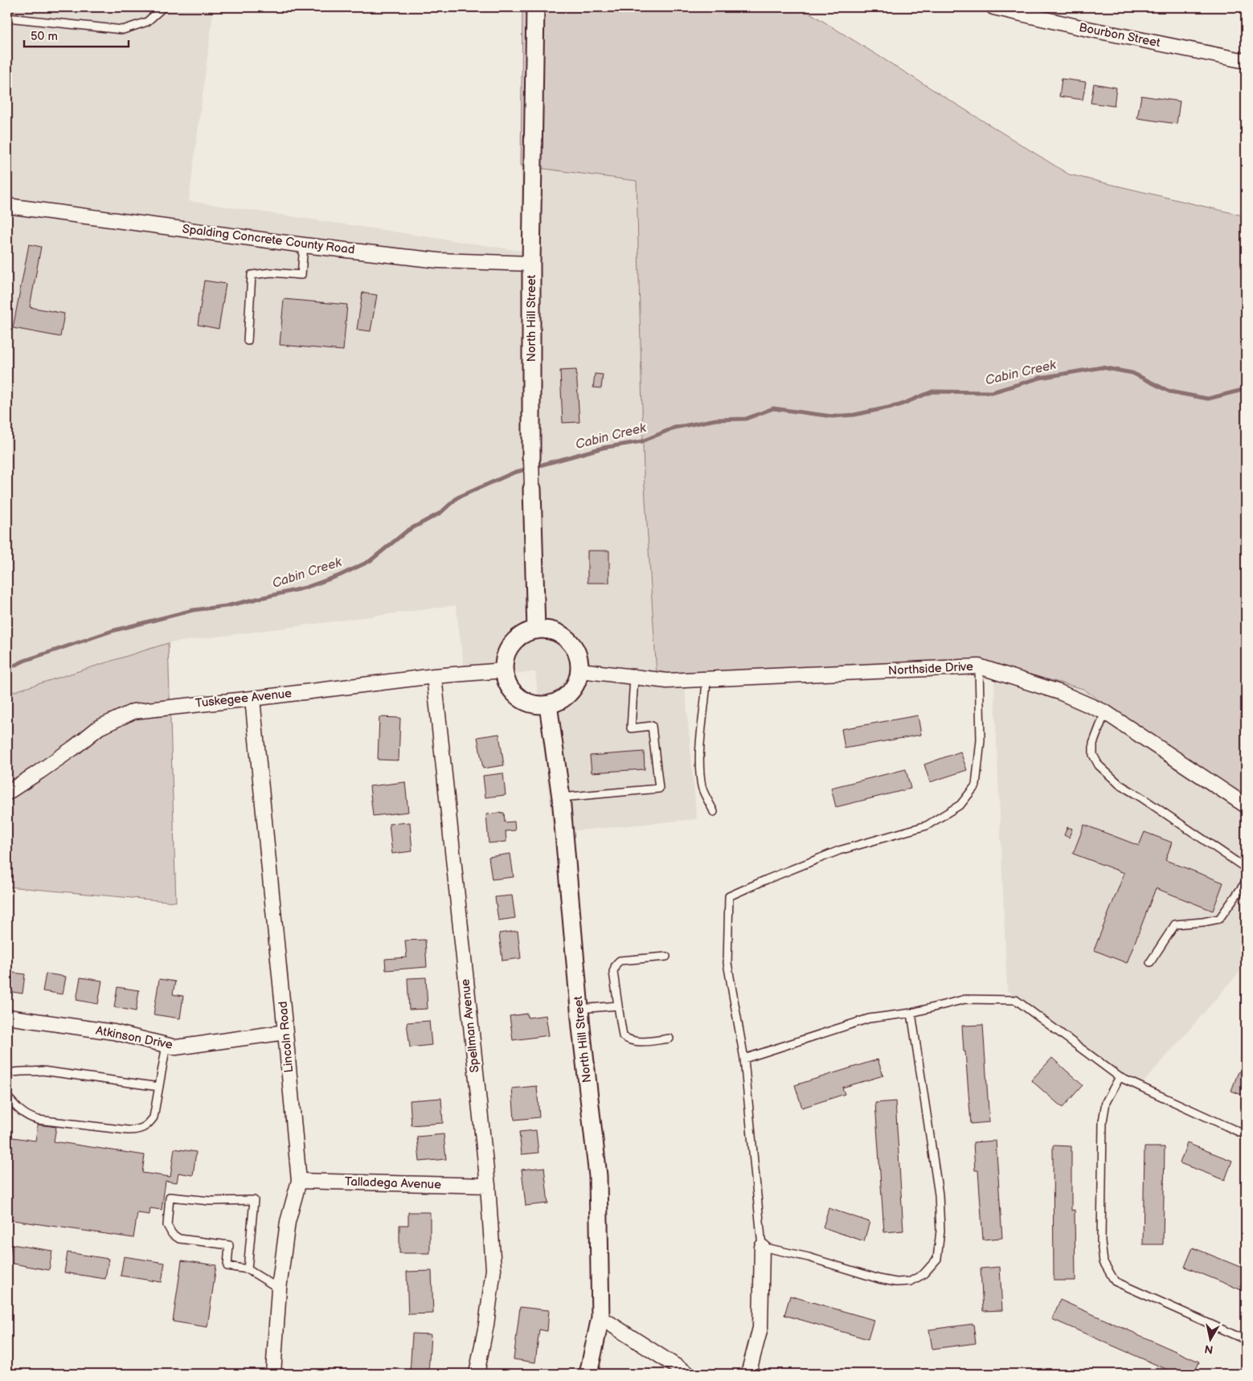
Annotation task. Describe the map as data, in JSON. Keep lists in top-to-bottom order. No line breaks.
{"streets":{"street":["Bourbon Street","Spalding Concrete County Road","North Hill Street","Northside Drive","Tuskegee Avenue","Spellman Avenue","Lincoln Road","Atkinson Drive","Talladega Avenue"]},"crossings":[["Spalding Concrete County Road","North Hill Street"],["North Hill Street","Northside Drive"],["North Hill Street","Tuskegee Avenue"],["Northside Drive","Tuskegee Avenue"],["Tuskegee Avenue","Spellman Avenue"],["Tuskegee Avenue","Lincoln Road"],["Spellman Avenue","Talladega Avenue"],["Lincoln Road","Atkinson Drive"],["Lincoln Road","Talladega Avenue"]],"water":["Cabin Creek"],"scale_bar":"50 m","north":"bottom"}
